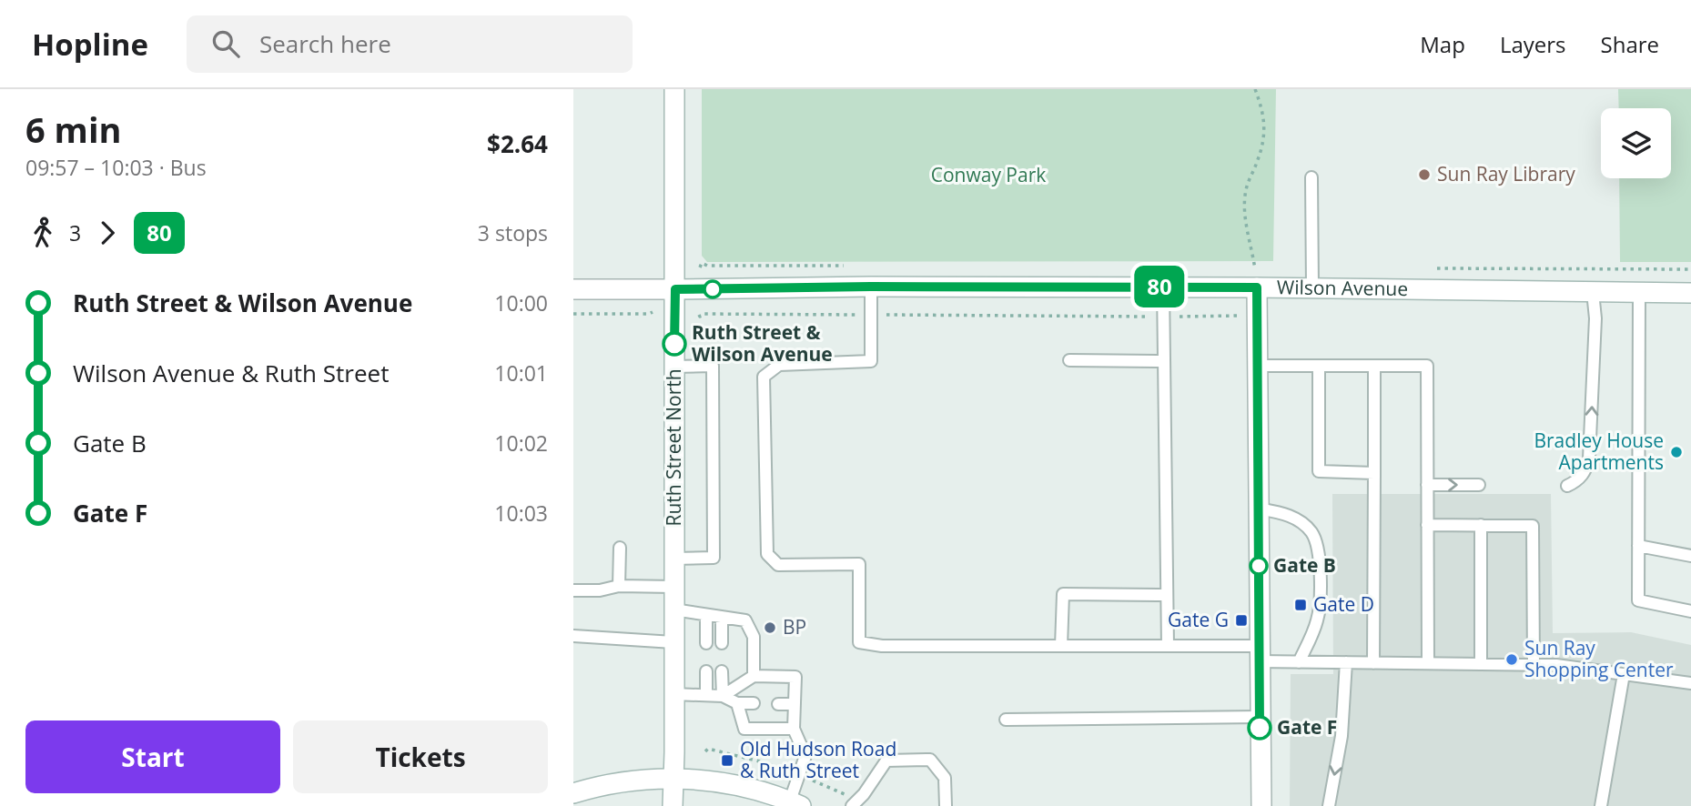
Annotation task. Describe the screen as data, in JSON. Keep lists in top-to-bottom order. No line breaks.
{"streets":{"street":["Wilson Avenue","Ruth Street North"]},"crossings":[["Wilson Avenue","Ruth Street North"]],"parks":["Conway Park"],"places":{"other":["Sun Ray Library","Ruth Street & Wilson Avenue","Bradley House Apartments","Gate B","BP","Sun Ray Shopping Center","Gate F"],"transit":["Gate D","Gate G","Old Hudson Road & Ruth Street"]},"lines":["bus line 80"],"page":{"header":"Hopline","search":"Search here","nav":["Map","Layers","Share"],"heading":["6 min","09:57 – 10:03 · Bus","$2.64"],"on_map":"80","legs":["3","80","3 stops"],"list":[{"name":"Ruth Street & Wilson Avenue","value":"10:00"},{"name":"Wilson Avenue & Ruth Street","value":"10:01"},{"name":"Gate B","value":"10:02"},{"name":"Gate F","value":"10:03"}],"buttons":["Start","Tickets"]}}
